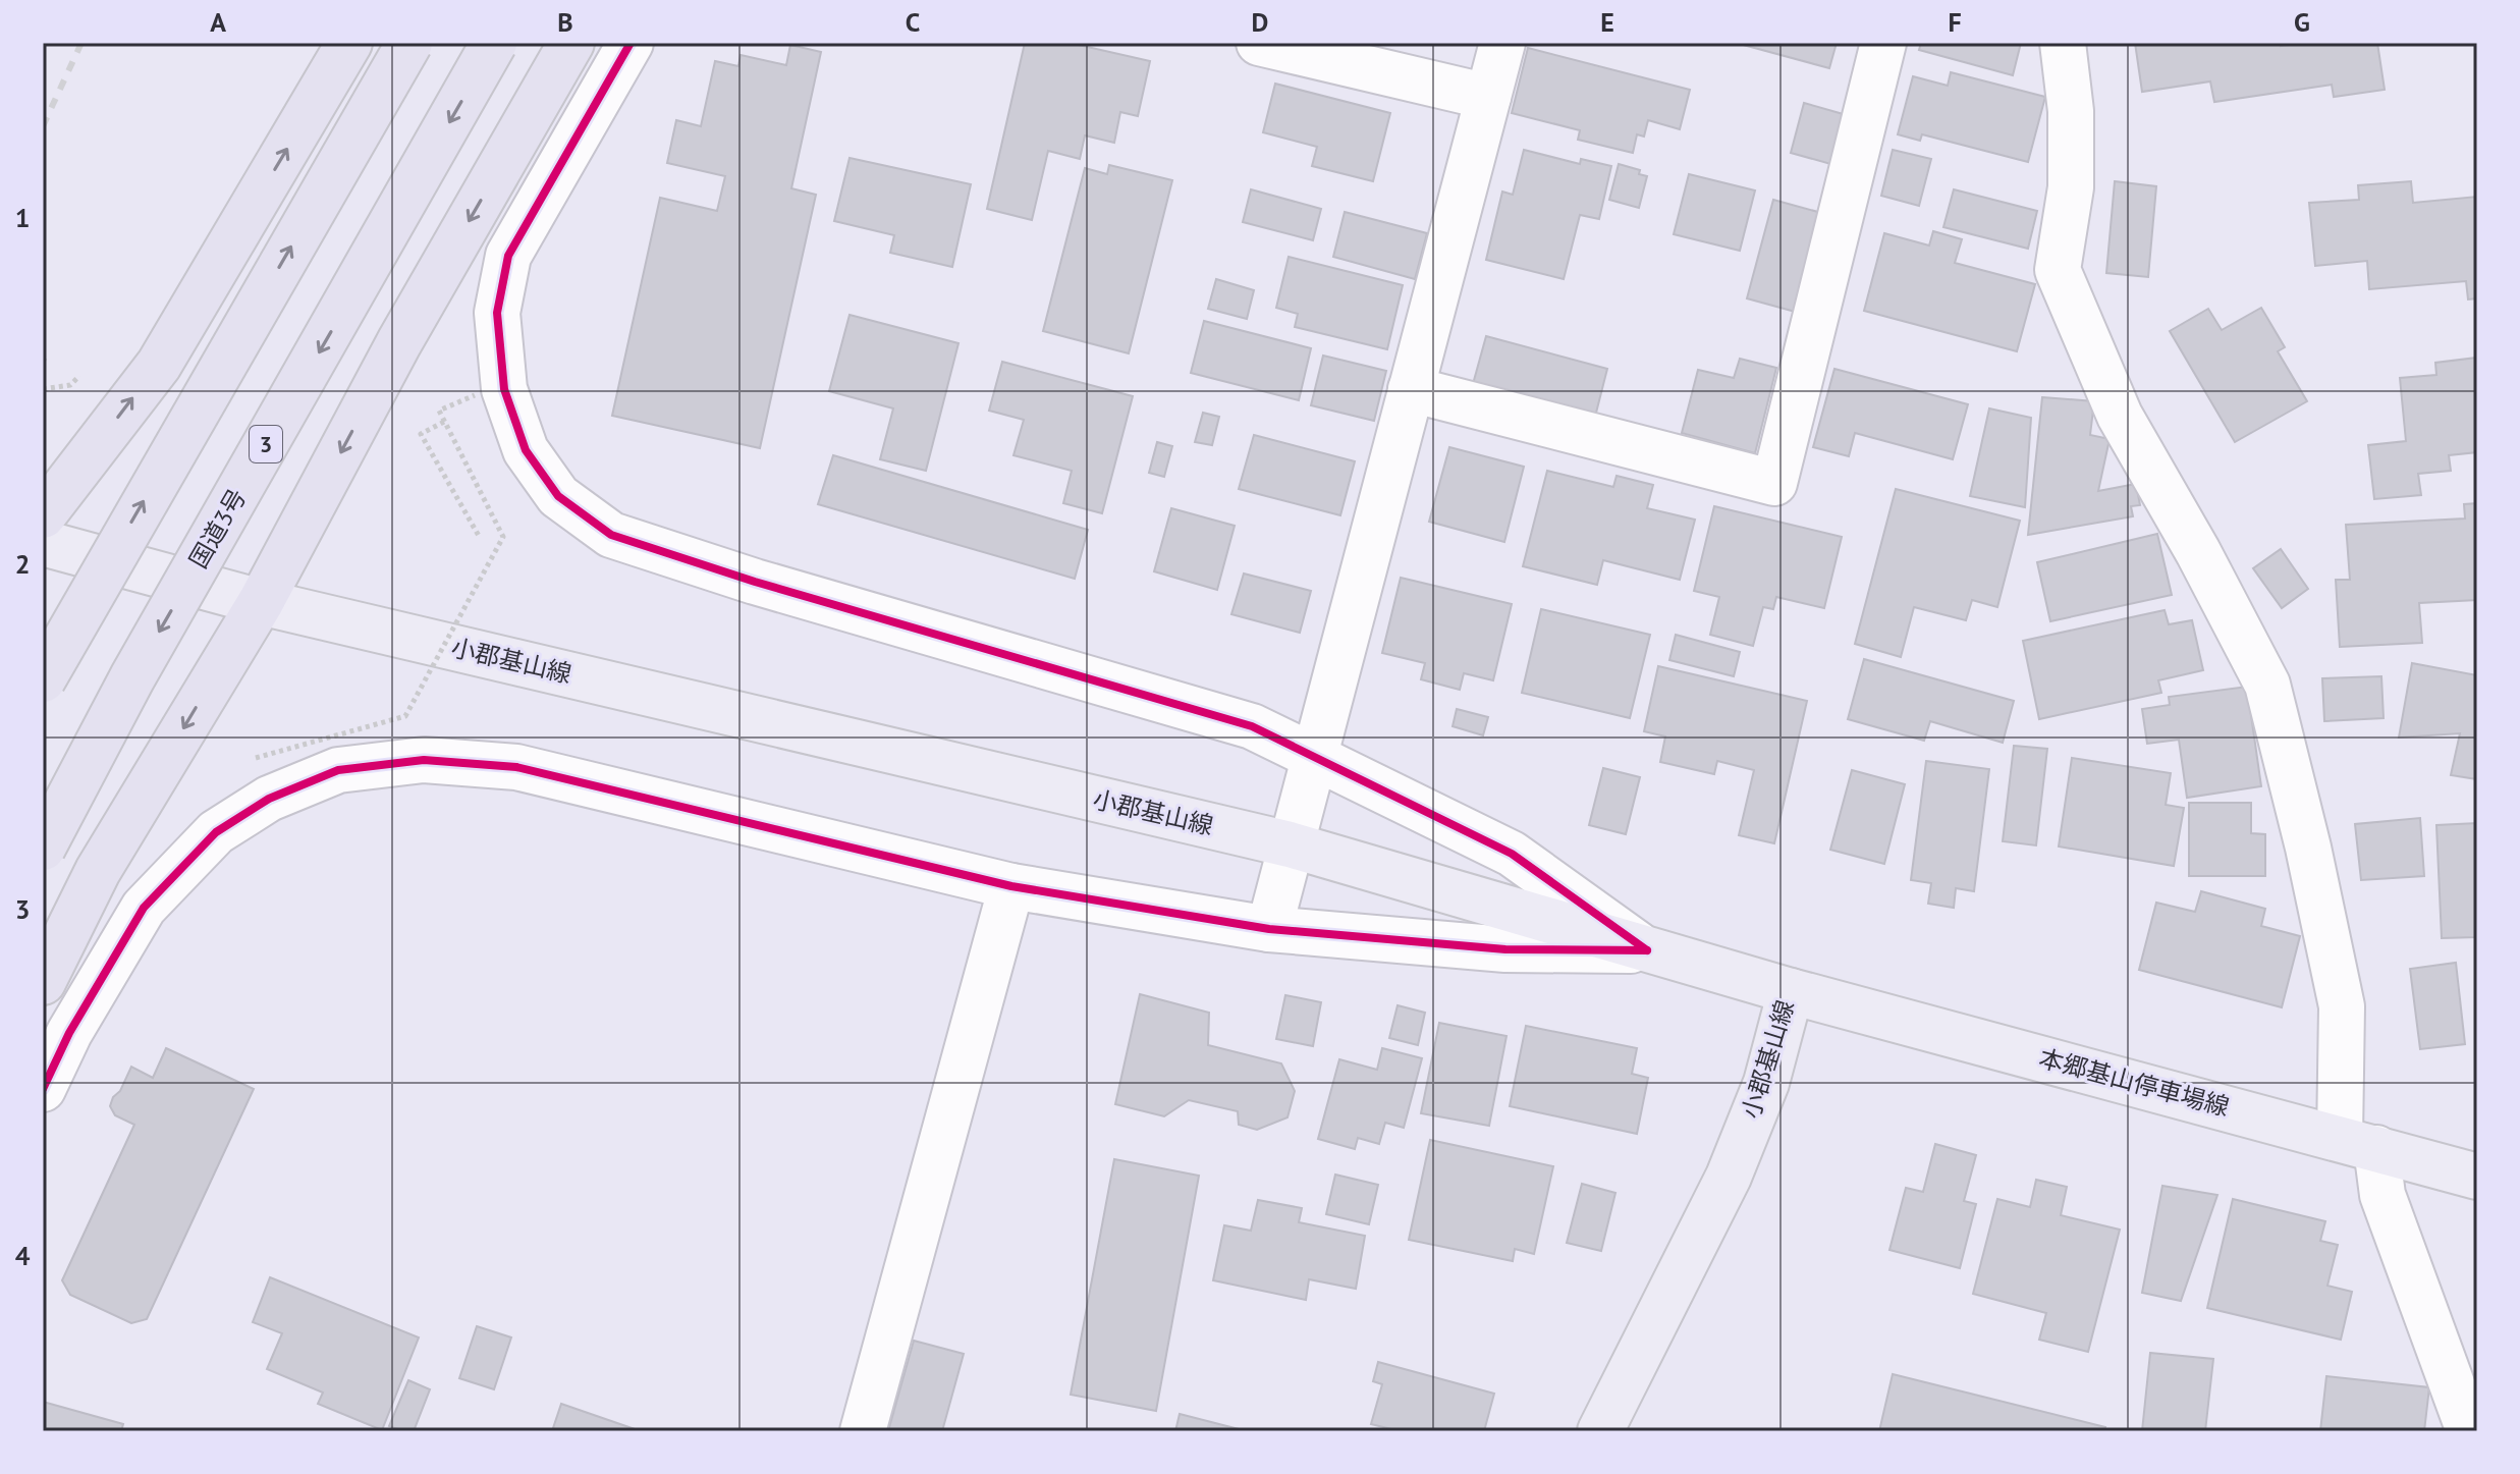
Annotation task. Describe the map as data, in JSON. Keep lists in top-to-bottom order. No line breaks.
{"streets":{"highway":["3","国道3号"],"main road":["小郡基山線","本郷基山停車場線"]},"crossings":[["小郡基山線","本郷基山停車場線"]],"grid":{"columns":["A","B","C","D","E","F","G"],"rows":["1","2","3","4"]}}
